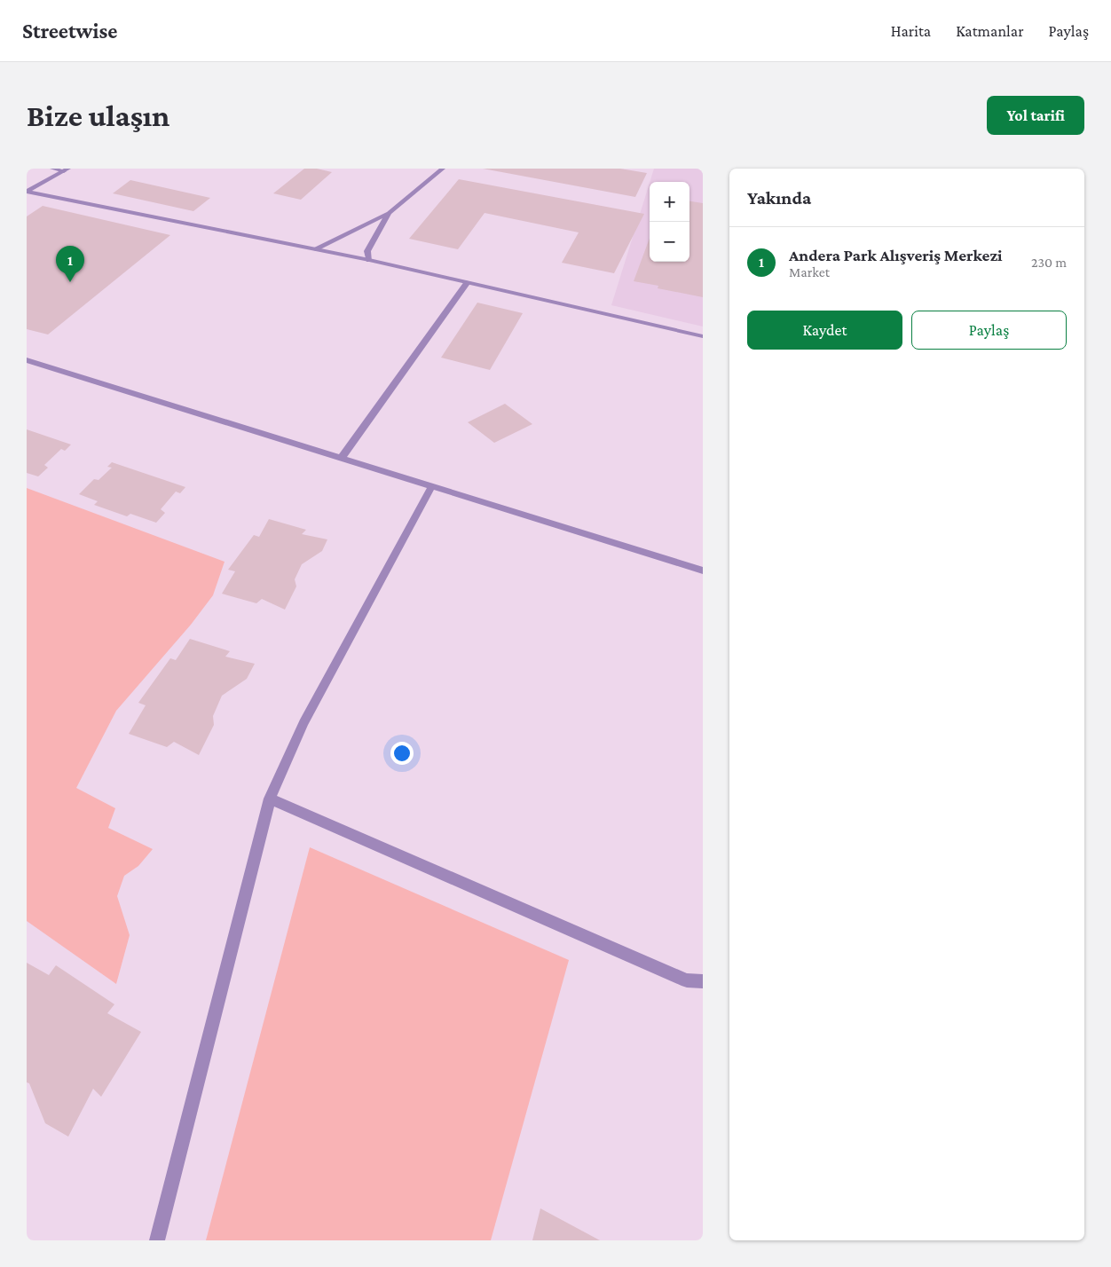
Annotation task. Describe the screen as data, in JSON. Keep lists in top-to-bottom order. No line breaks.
{"page":{"header":"Streetwise","nav":["Harita","Katmanlar","Paylaş"],"buttons":["Yol tarifi",["Kaydet","Paylaş"]],"title":"Bize ulaşın","heading":"Yakında","map_buttons":["+","−"],"list":[{"mark":"1","name":"Andera Park Alışveriş Merkezi","note":"Market","value":"230 m"}],"pins":"1"}}
